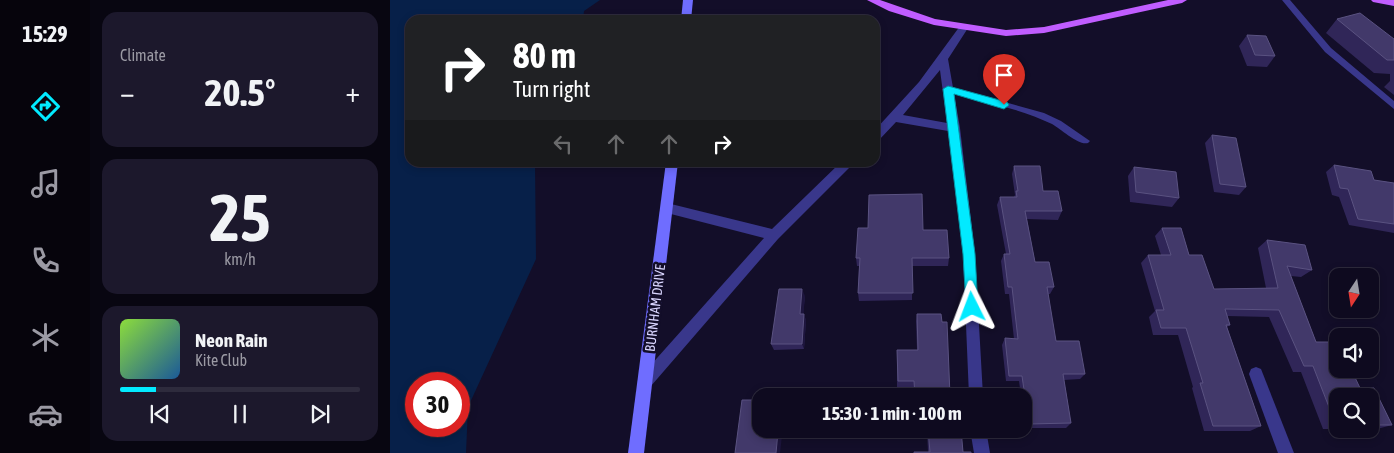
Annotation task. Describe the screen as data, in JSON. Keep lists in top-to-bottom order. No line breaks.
{"streets":{"street":["BURNHAM DRIVE"]},"north":"bottom","page":{"tabs":"15:29","tile":["Climate",["25","km/h"]],"turn":["80 m","Turn right"],"heat":["−","20.5°","+"],"song":["Neon Rain","Kite Club"],"limit":"30","trip":"15:30 · 1 min · 100 m"}}
